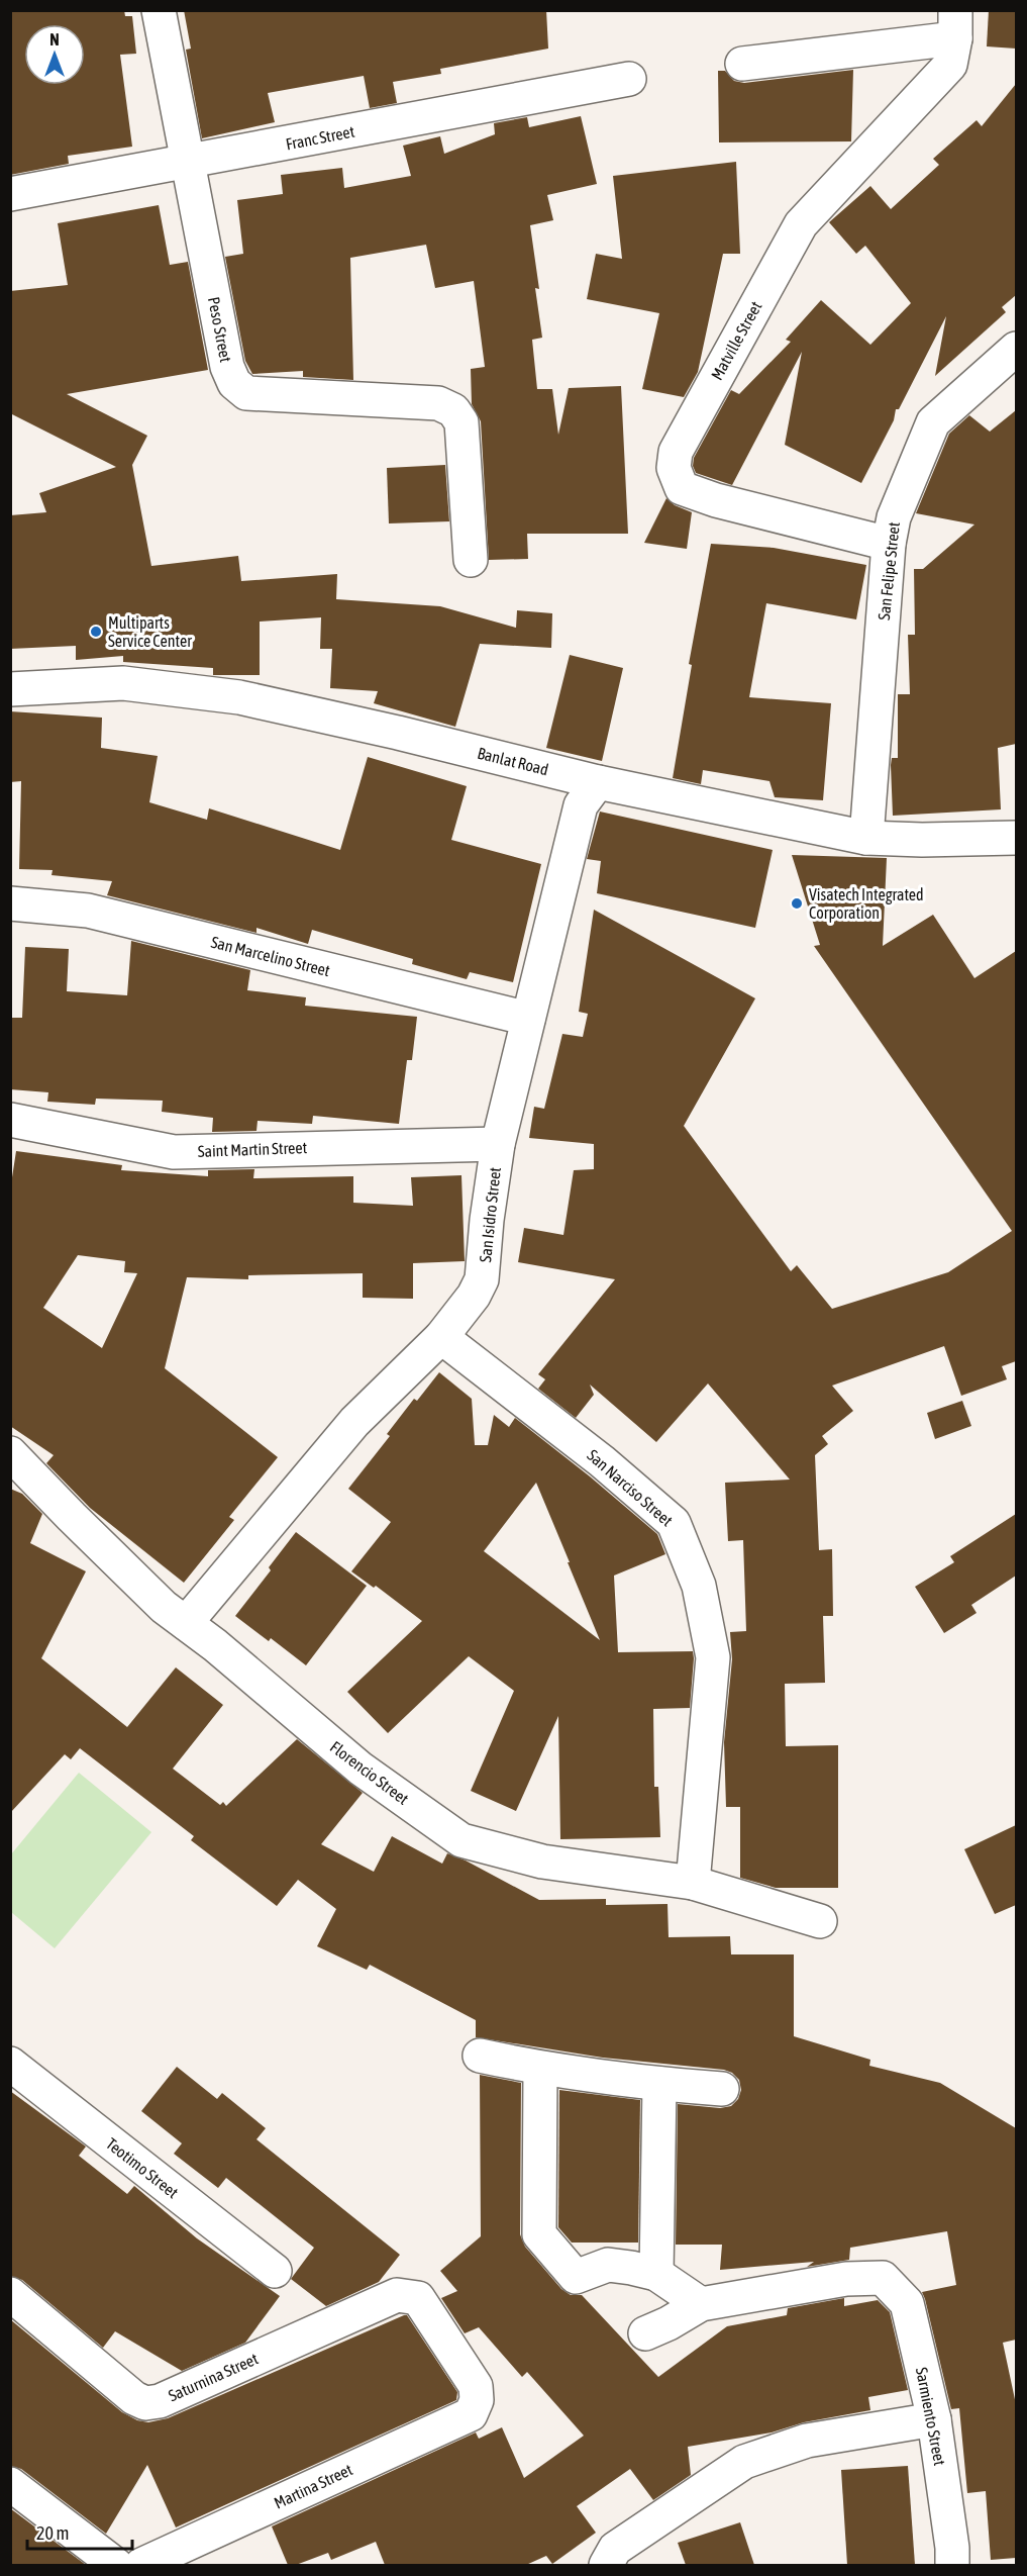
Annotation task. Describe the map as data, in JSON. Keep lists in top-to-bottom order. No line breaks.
{"streets":{"street":["Franc Street","Peso Street","Matville Street","San Felipe Street","Banlat Road","San Marcelino Street","Saint Martin Street","San Isidro Street","San Narciso Street","Florencio Street","Teotimo Street","Saturnina Street","Sarmiento Street","Martina Street"]},"crossings":[["Franc Street","Peso Street"],["Matville Street","San Felipe Street"],["San Felipe Street","Banlat Road"],["Banlat Road","San Isidro Street"],["San Marcelino Street","San Isidro Street"],["Saint Martin Street","San Isidro Street"],["San Isidro Street","San Narciso Street"],["San Isidro Street","Florencio Street"],["San Narciso Street","Florencio Street"],["Saturnina Street","Martina Street"]],"places":["Multiparts Service Center","Visatech Integrated Corporation"],"scale_bar":"20 m","north":"top"}
